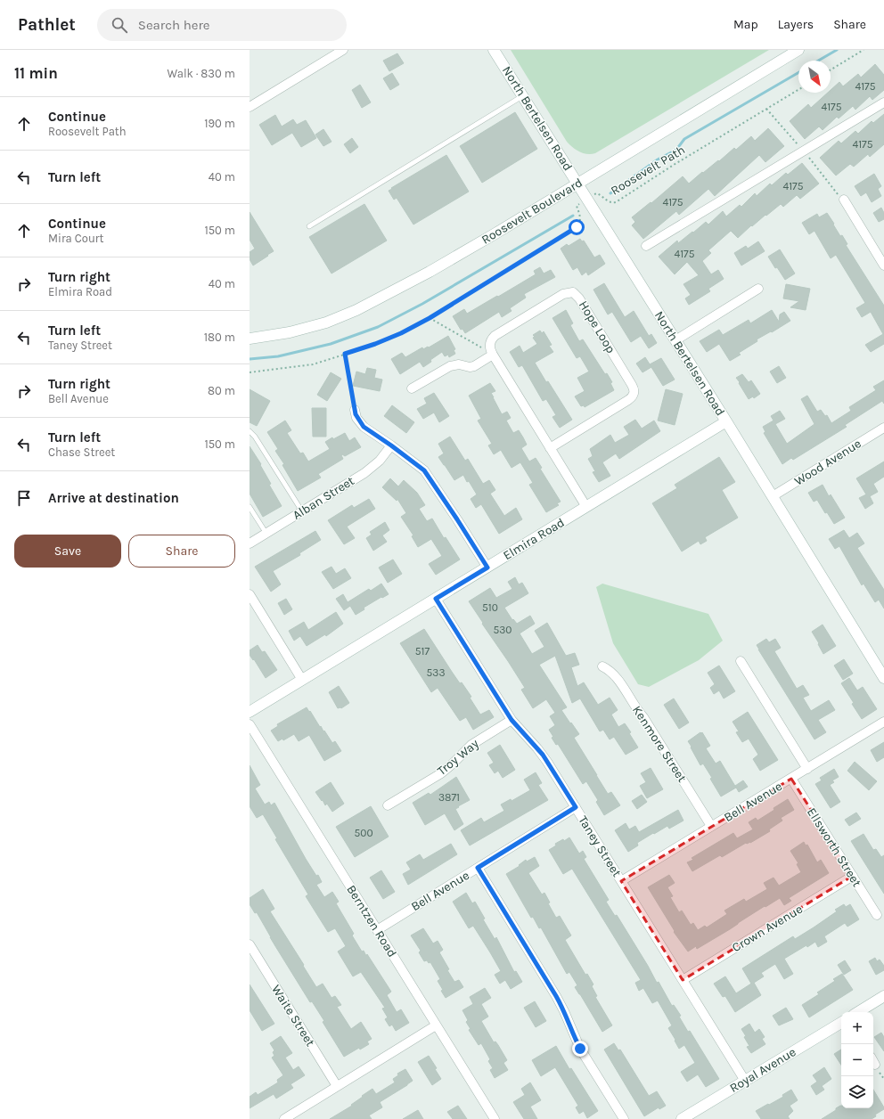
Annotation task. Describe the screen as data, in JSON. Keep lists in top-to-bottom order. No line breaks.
{"streets":{"street":["North Bertelsen Road","Roosevelt Boulevard","Hope Loop","Wood Avenue","Alban Street","Elmira Road","Kenmore Street","Troy Way","Bell Avenue","Taney Street","Ellsworth Street","Berntzen Road","Crown Avenue","Waite Street","Royal Avenue"],"path":["Roosevelt Path"]},"crossings":[["North Bertelsen Road","Roosevelt Path"],["North Bertelsen Road","Roosevelt Boulevard"],["North Bertelsen Road","Wood Avenue"],["North Bertelsen Road","Elmira Road"],["Elmira Road","Taney Street"],["Kenmore Street","Bell Avenue"],["Troy Way","Taney Street"],["Bell Avenue","Taney Street"],["Bell Avenue","Ellsworth Street"],["Bell Avenue","Berntzen Road"],["Taney Street","Crown Avenue"],["Taney Street","Royal Avenue"],["Ellsworth Street","Crown Avenue"]],"house_numbers":["4175","4175","4175","4175","4175","4175","510","530","517","533","3871","500"],"north":"bottom right","page":{"header":"Pathlet","search":"Search here","nav":["Map","Layers","Share"],"heading":["11 min","Walk · 830 m"],"list":[["Continue","Roosevelt Path","190 m"],["Turn left","40 m"],["Continue","Mira Court","150 m"],["Turn right","Elmira Road","40 m"],["Turn left","Taney Street","180 m"],["Turn right","Bell Avenue","80 m"],["Turn left","Chase Street","150 m"],"Arrive at destination"],"buttons":["Save","Share"],"map_buttons":["+","−"]}}
